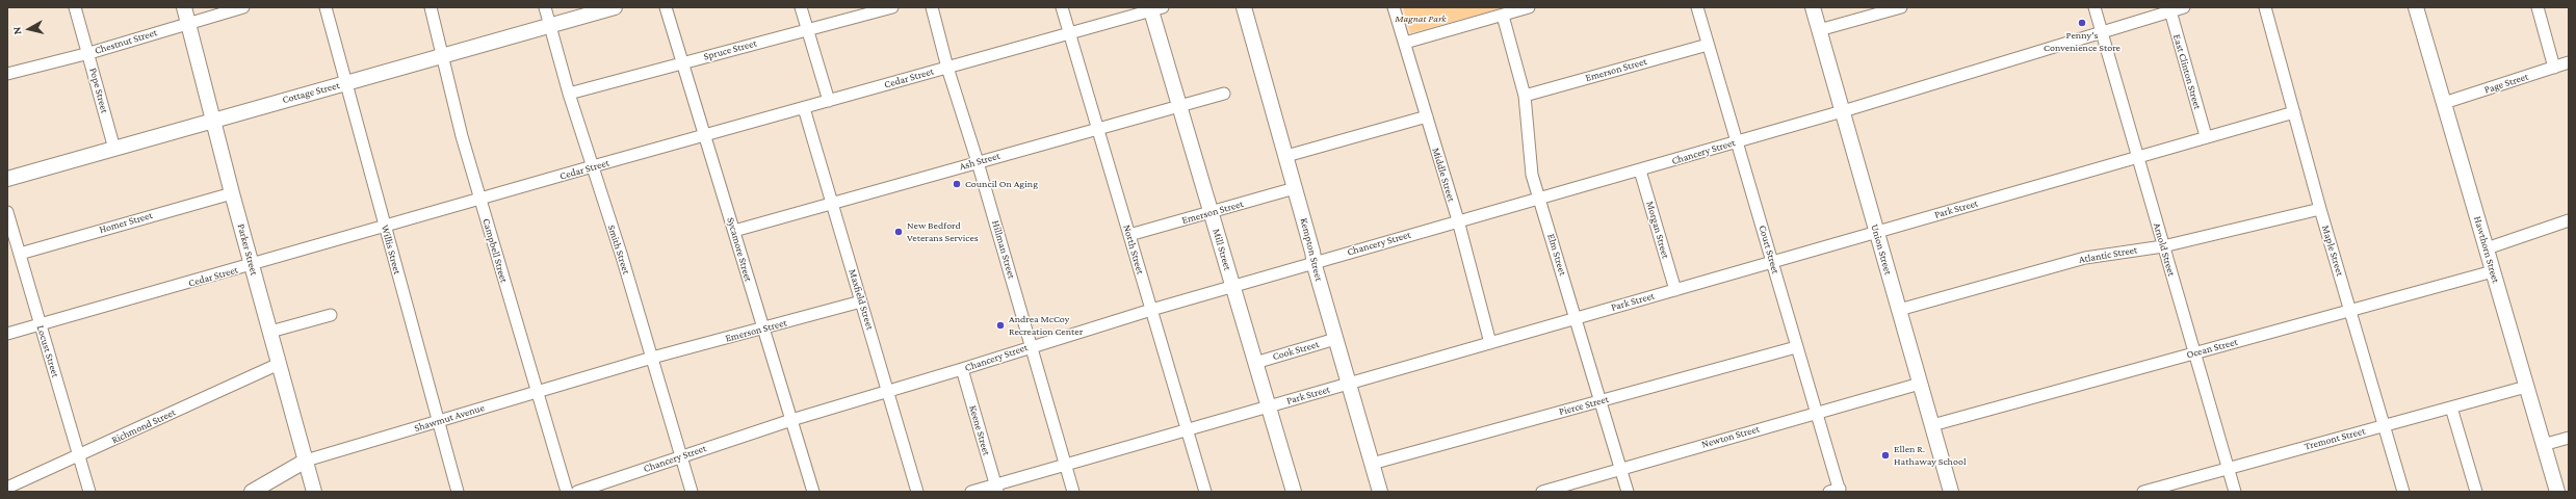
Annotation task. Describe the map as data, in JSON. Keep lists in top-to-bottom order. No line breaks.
{"streets":{"main road":["Cottage Street","Parker Street","Mill Street","Kempton Street","Union Street","Hawthorn Street","Shawmut Avenue"],"street":["Chestnut Street","Spruce Street","Emerson Street","East Clinton Street","Cedar Street","Page Street","Pope Street","Chancery Street","Ash Street","Middle Street","Park Street","Homer Street","Morgan Street","Willis Street","Smith Street","Sycamore Street","Hillman Street","North Street","Court Street","Arnold Street","Campbell Street","Maple Street","Elm Street","Atlantic Street","Maxfield Street","Ocean Street","Cook Street","Locust Street","Pierce Street","Richmond Street","Keene Street","Newton Street","Tremont Street"]},"crossings":[["Chestnut Street","Pope Street"],["Chestnut Street","Parker Street"],["Spruce Street","Smith Street"],["Spruce Street","Sycamore Street"],["Emerson Street","Smith Street"],["Emerson Street","Sycamore Street"],["Emerson Street","North Street"],["Emerson Street","Mill Street"],["Emerson Street","Kempton Street"],["Emerson Street","Court Street"],["Emerson Street","Elm Street"],["Emerson Street","Maxfield Street"],["Emerson Street","Shawmut Avenue"],["East Clinton Street","Chancery Street"],["East Clinton Street","Park Street"],["Cedar Street","Parker Street"],["Cedar Street","Willis Street"],["Cedar Street","Smith Street"],["Cedar Street","Sycamore Street"],["Cedar Street","Hillman Street"],["Cedar Street","North Street"],["Cedar Street","Mill Street"],["Cedar Street","Campbell Street"],["Cedar Street","Maxfield Street"],["Cedar Street","Locust Street"],["Page Street","Hawthorn Street"],["Pope Street","Cottage Street"],["Cottage Street","Parker Street"],["Cottage Street","Willis Street"],["Cottage Street","Smith Street"],["Cottage Street","Campbell Street"],["Chancery Street","Middle Street"],["Chancery Street","Morgan Street"],["Chancery Street","Smith Street"],["Chancery Street","Sycamore Street"],["Chancery Street","Hillman Street"],["Chancery Street","North Street"],["Chancery Street","Mill Street"],["Chancery Street","Kempton Street"],["Chancery Street","Court Street"],["Chancery Street","Union Street"],["Chancery Street","Arnold Street"],["Chancery Street","Elm Street"],["Chancery Street","Maxfield Street"],["Chancery Street","Keene Street"],["Ash Street","Sycamore Street"],["Ash Street","Hillman Street"],["Ash Street","North Street"],["Ash Street","Mill Street"],["Ash Street","Maxfield Street"],["Middle Street","Park Street"],["Park Street","Morgan Street"],["Park Street","Hillman Street"],["Park Street","North Street"],["Park Street","Mill Street"],["Park Street","Kempton Street"],["Park Street","Court Street"],["Park Street","Union Street"],["Park Street","Arnold Street"],["Park Street","Maple Street"],["Park Street","Elm Street"],["Park Street","Keene Street"],["Homer Street","Parker Street"],["Homer Street","Locust Street"],["Parker Street","Shawmut Avenue"],["Parker Street","Richmond Street"],["Willis Street","Shawmut Avenue"],["Smith Street","Shawmut Avenue"],["Mill Street","Cook Street"],["Kempton Street","Cook Street"],["Kempton Street","Pierce Street"],["Court Street","Pierce Street"],["Court Street","Newton Street"],["Union Street","Atlantic Street"],["Union Street","Ocean Street"],["Union Street","Newton Street"],["Arnold Street","Atlantic Street"],["Arnold Street","Ocean Street"],["Arnold Street","Tremont Street"],["Hawthorn Street","Ocean Street"],["Hawthorn Street","Tremont Street"],["Campbell Street","Shawmut Avenue"],["Maple Street","Atlantic Street"],["Maple Street","Ocean Street"],["Maple Street","Tremont Street"],["Elm Street","Pierce Street"],["Elm Street","Newton Street"],["Locust Street","Richmond Street"]],"parks":["Magnat Park"],"places":["Penny's Convenience Store","Council On Aging","New Bedford Veterans Services","Andrea McCoy Recreation Center","Ellen R. Hathaway School"],"north":"left"}
